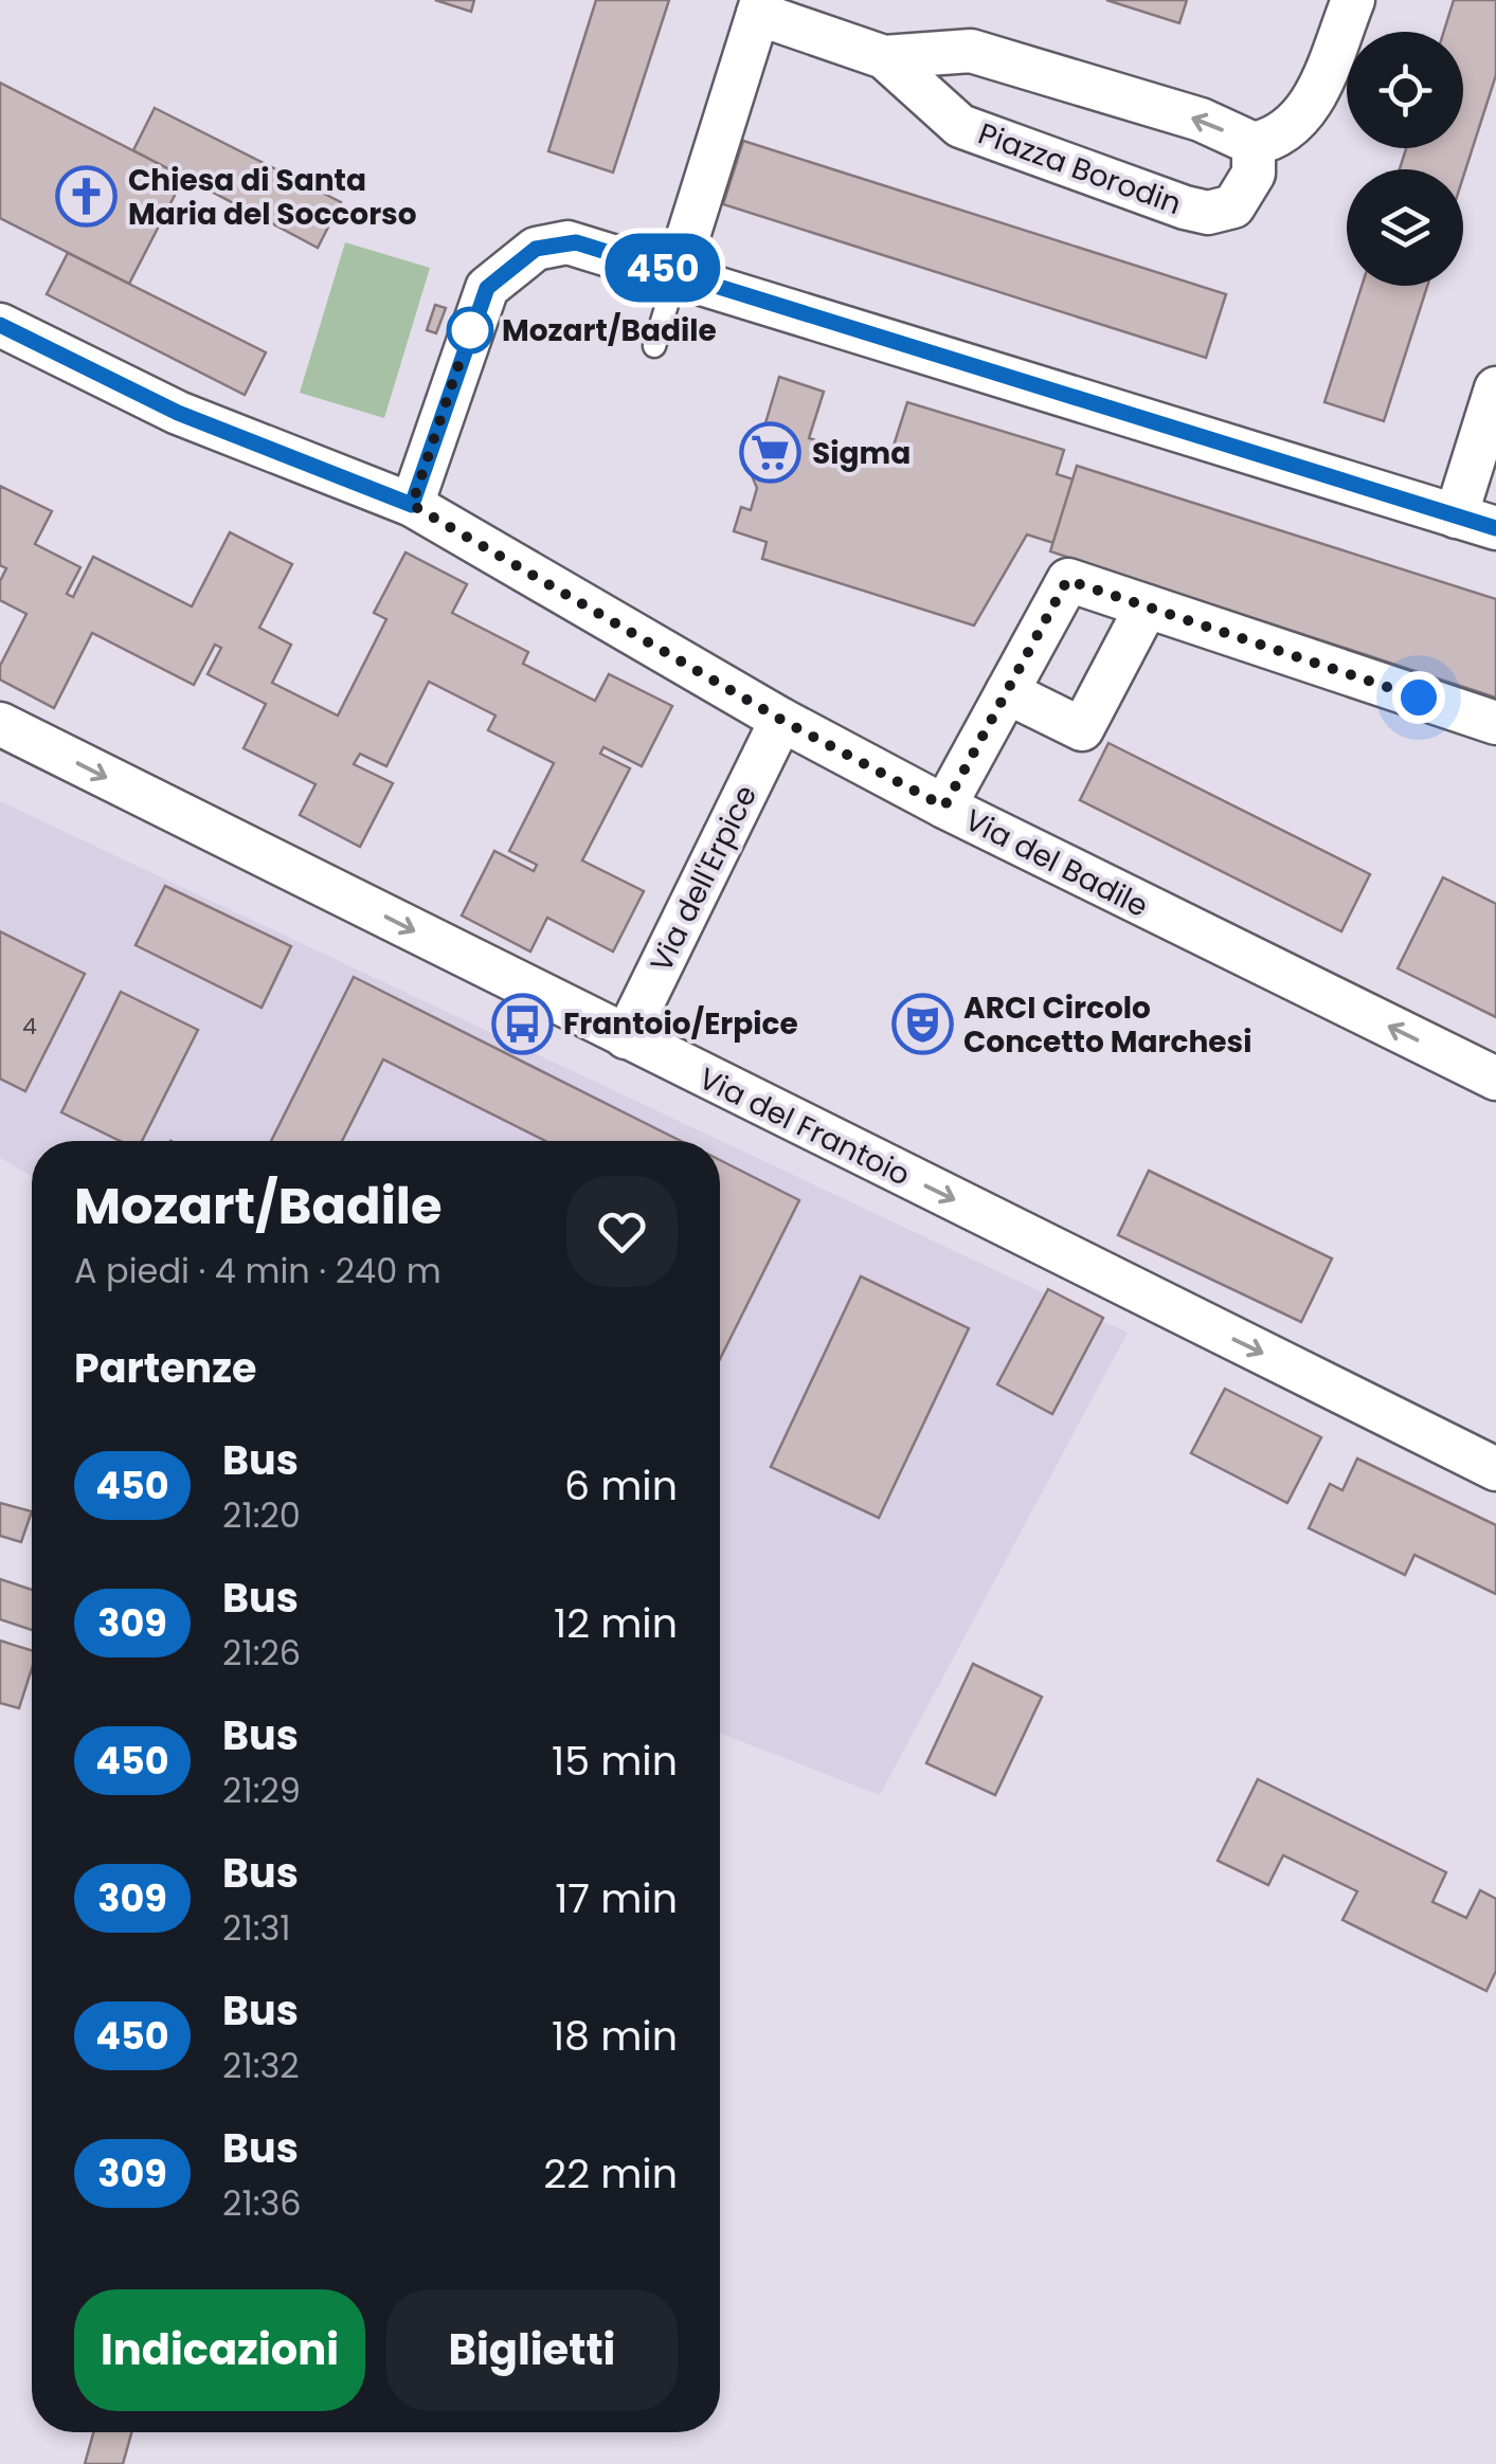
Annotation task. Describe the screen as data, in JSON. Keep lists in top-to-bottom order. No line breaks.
{"streets":{"street":["Piazza Borodin","Via del Badile","Via dell'Erpice","Via del Frantoio"]},"crossings":[["Via del Badile","Via dell'Erpice"],["Via dell'Erpice","Via del Frantoio"]],"one_way":["Via del Frantoio"],"places":{"church":["Chiesa di Santa Maria del Soccorso"],"other":["Mozart/Badile"],"supermarket":["Sigma"],"bus stop":["Frantoio/Erpice"],"theatre":["ARCI Circolo Concetto Marchesi"]},"lines":["bus line 450"],"house_numbers":["4"],"page":{"on_map":"450","heading":[["Mozart/Badile","A piedi · 4 min · 240 m"],"Partenze"],"list":[{"mark":"450","name":"Bus","note":"21:20","value":"6 min"},{"mark":"309","name":"Bus","note":"21:26","value":"12 min"},{"mark":"450","name":"Bus","note":"21:29","value":"15 min"},{"mark":"309","name":"Bus","note":"21:31","value":"17 min"},{"mark":"450","name":"Bus","note":"21:32","value":"18 min"},{"mark":"309","name":"Bus","note":"21:36","value":"22 min"}],"buttons":["Indicazioni","Biglietti"]}}
